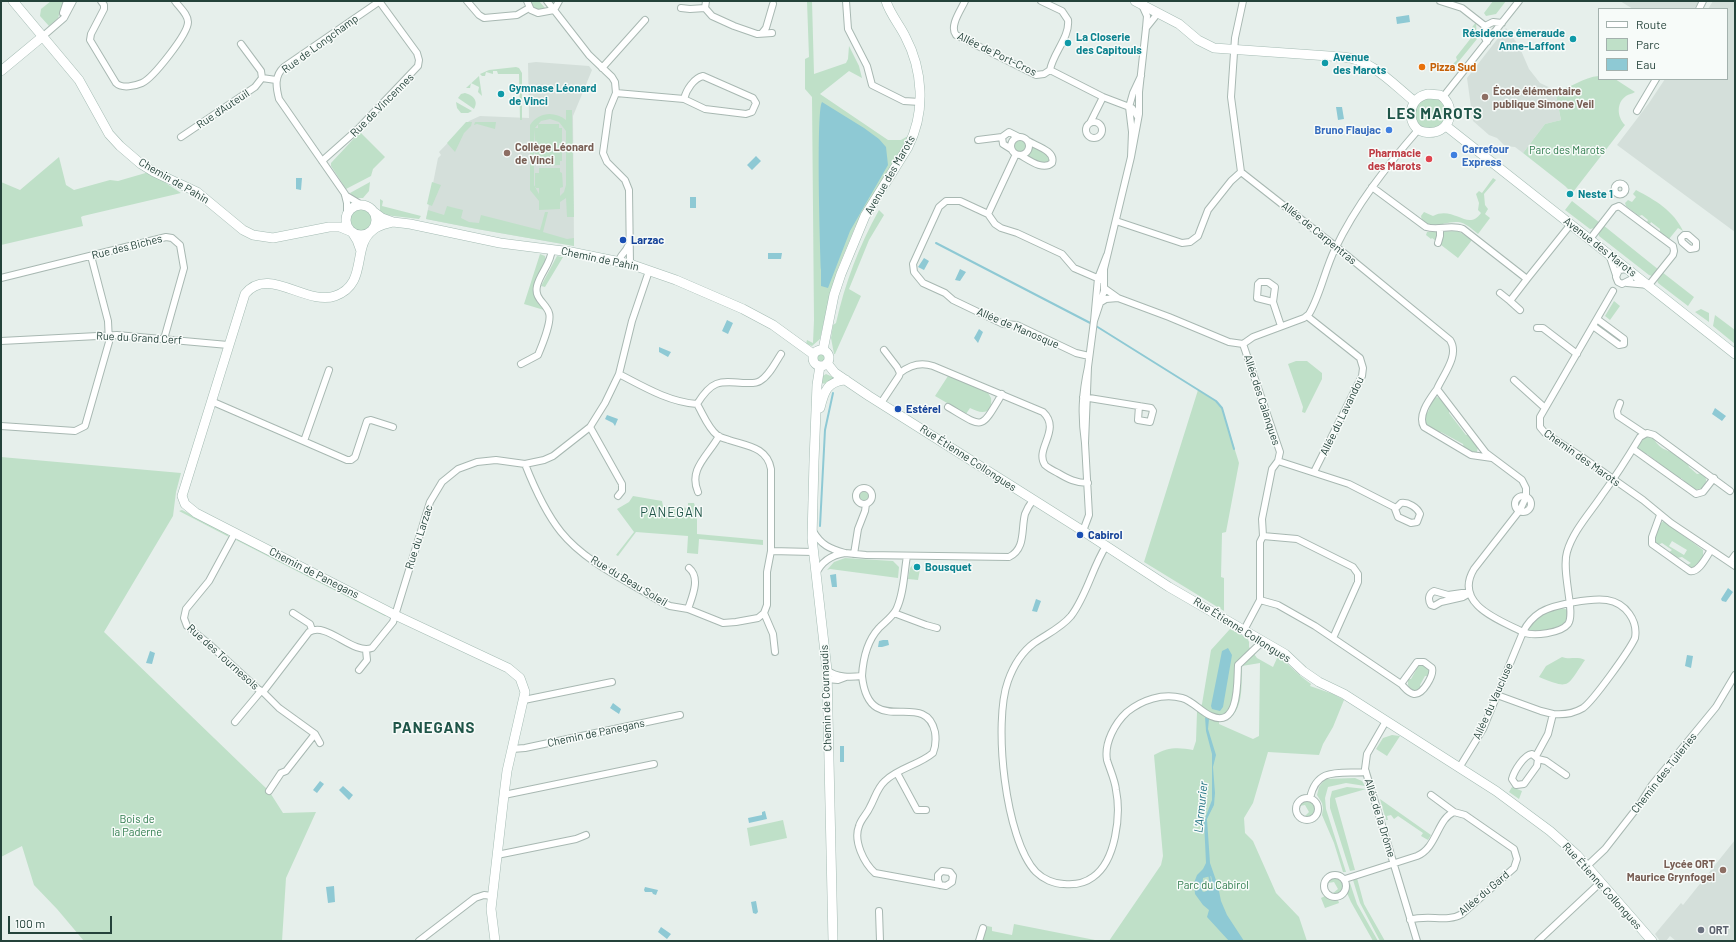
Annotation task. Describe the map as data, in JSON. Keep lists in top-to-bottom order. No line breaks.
{"streets":{"street":["Rue de Longchamp","Allée de Port-Cros","Rue de Vincennes","Rue d'Auteuil","Avenue des Marots","Chemin de Pahin","Allée de Carpentras","Rue des Biches","Allée de Manosque","Rue du Grand Cerf","Allée des Calanques","Allée du Lavandou","Rue Étienne Collongues","Chemin des Marots","Rue du Larzac","Chemin de Panegans","Rue du Beau Soleil","Rue des Tournesols","Chemin de Cournaudis","Allée du Vaucluse","Chemin des Tuileries","Allée de la Drôme","Allée du Gard"]},"crossings":[["Rue de Longchamp","Rue de Vincennes"],["Avenue des Marots","Chemin de Pahin"],["Avenue des Marots","Rue Étienne Collongues"],["Avenue des Marots","Chemin des Marots"],["Avenue des Marots","Chemin de Cournaudis"],["Chemin de Pahin","Rue Étienne Collongues"],["Chemin de Pahin","Rue du Larzac"],["Chemin de Pahin","Chemin de Panegans"],["Chemin de Pahin","Chemin de Cournaudis"],["Rue des Biches","Rue du Grand Cerf"],["Rue du Grand Cerf","Chemin de Panegans"],["Allée des Calanques","Rue Étienne Collongues"],["Rue Étienne Collongues","Chemin de Cournaudis"],["Rue Étienne Collongues","Allée du Vaucluse"],["Rue Étienne Collongues","Chemin des Tuileries"],["Rue Étienne Collongues","Allée de la Drôme"],["Rue du Larzac","Chemin de Panegans"],["Rue du Larzac","Rue du Beau Soleil"],["Chemin de Panegans","Rue des Tournesols"],["Allée de la Drôme","Allée du Gard"]],"districts":["LES MAROTS","PANEGAN","PANEGANS"],"water":["L'Armurier"],"parks":["Parc des Marots","Bois de la Paderne","Parc du Cabirol"],"places":["Résidence émeraude Anne-Laffont","La Closerie des Capitouls","Avenue des Marots","Pizza Sud","Gymnase Léonard de Vinci","École élémentaire publique Simone Veil","Bruno Flaujac","Collège Léonard de Vinci","Carrefour Express","Pharmacie des Marots","Neste 1","Larzac","Estérel","Cabirol","Bousquet","Lycée ORT Maurice Grynfogel","ORT"],"legend":["Route","Parc","Eau"],"scale_bar":"100 m"}
